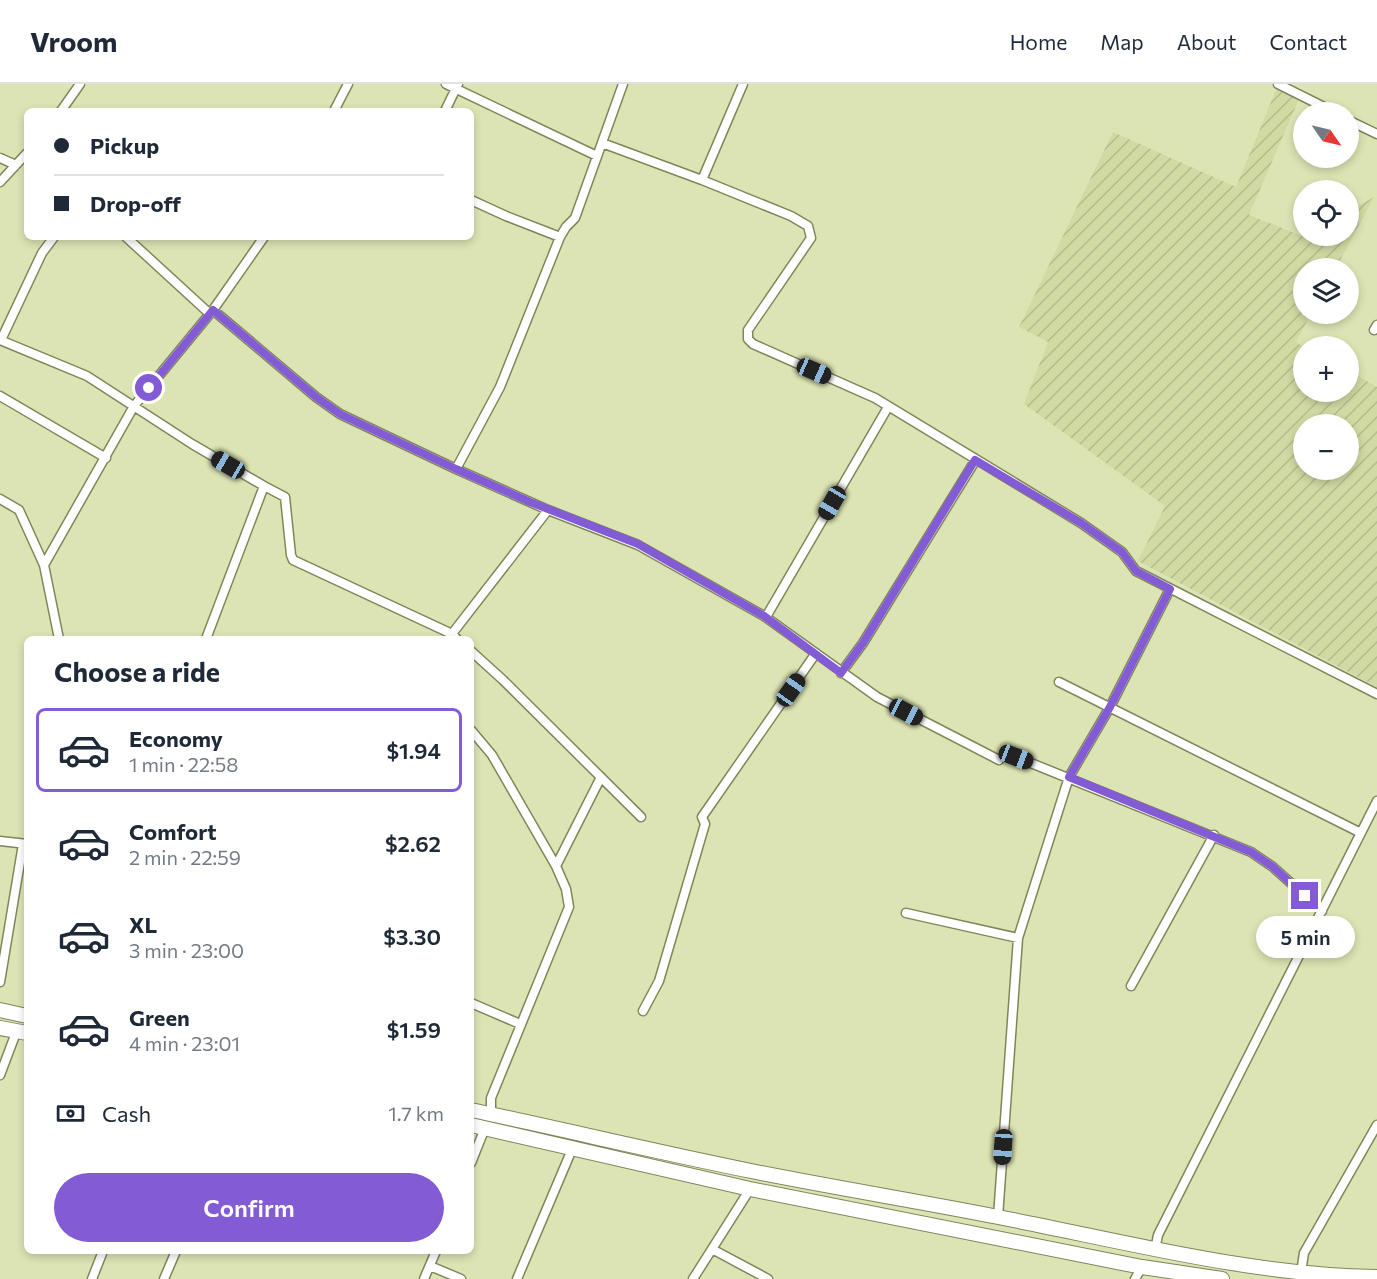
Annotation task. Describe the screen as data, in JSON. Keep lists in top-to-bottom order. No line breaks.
{"north":"bottom right","page":{"header":"Vroom","nav":["Home","Map","About","Contact"],"map_buttons":["+","−"],"banner":["Pickup","Drop-off"],"heading":"Choose a ride","list":[{"name":"Economy","note":"1 min · 22:58","value":"$1.94"},{"name":"Comfort","note":"2 min · 22:59","value":"$2.62"},{"name":"XL","note":"3 min · 23:00","value":"$3.30"},{"name":"Green","note":"4 min · 23:01","value":"$1.59"}],"bubble":"5 min","pay":["Cash","1.7 km"],"buttons":"Confirm"}}
